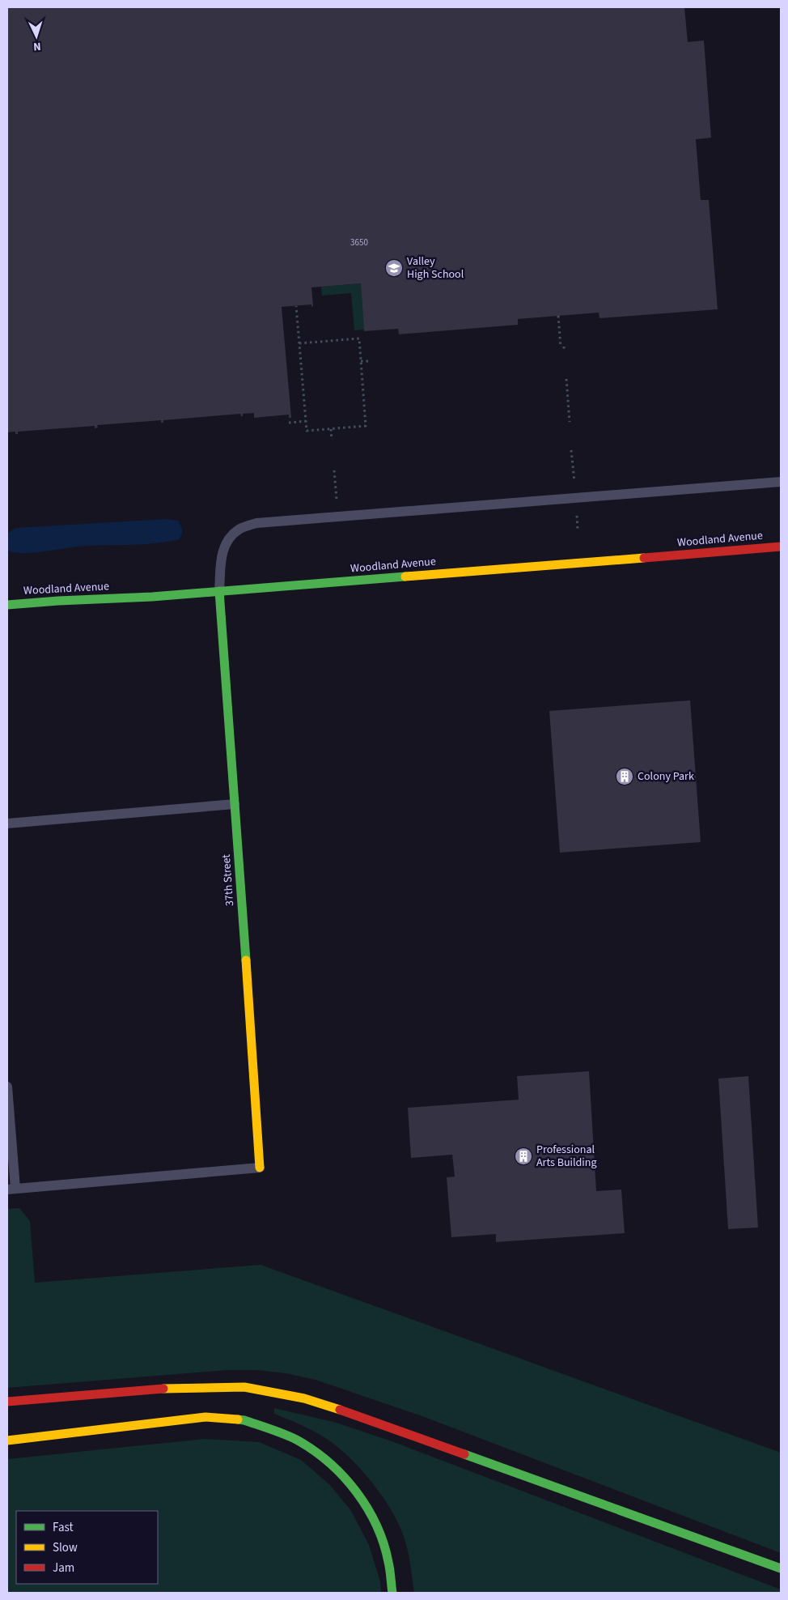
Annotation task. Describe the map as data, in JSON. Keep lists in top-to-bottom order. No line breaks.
{"streets":{"main road":["Woodland Avenue","37th Street"]},"crossings":[["Woodland Avenue","37th Street"]],"places":{"school or university":["Valley High School"],"building":["Colony Park","Professional Arts Building"]},"house_numbers":["3650"],"legend":["Fast","Slow","Jam"],"north":"bottom"}
